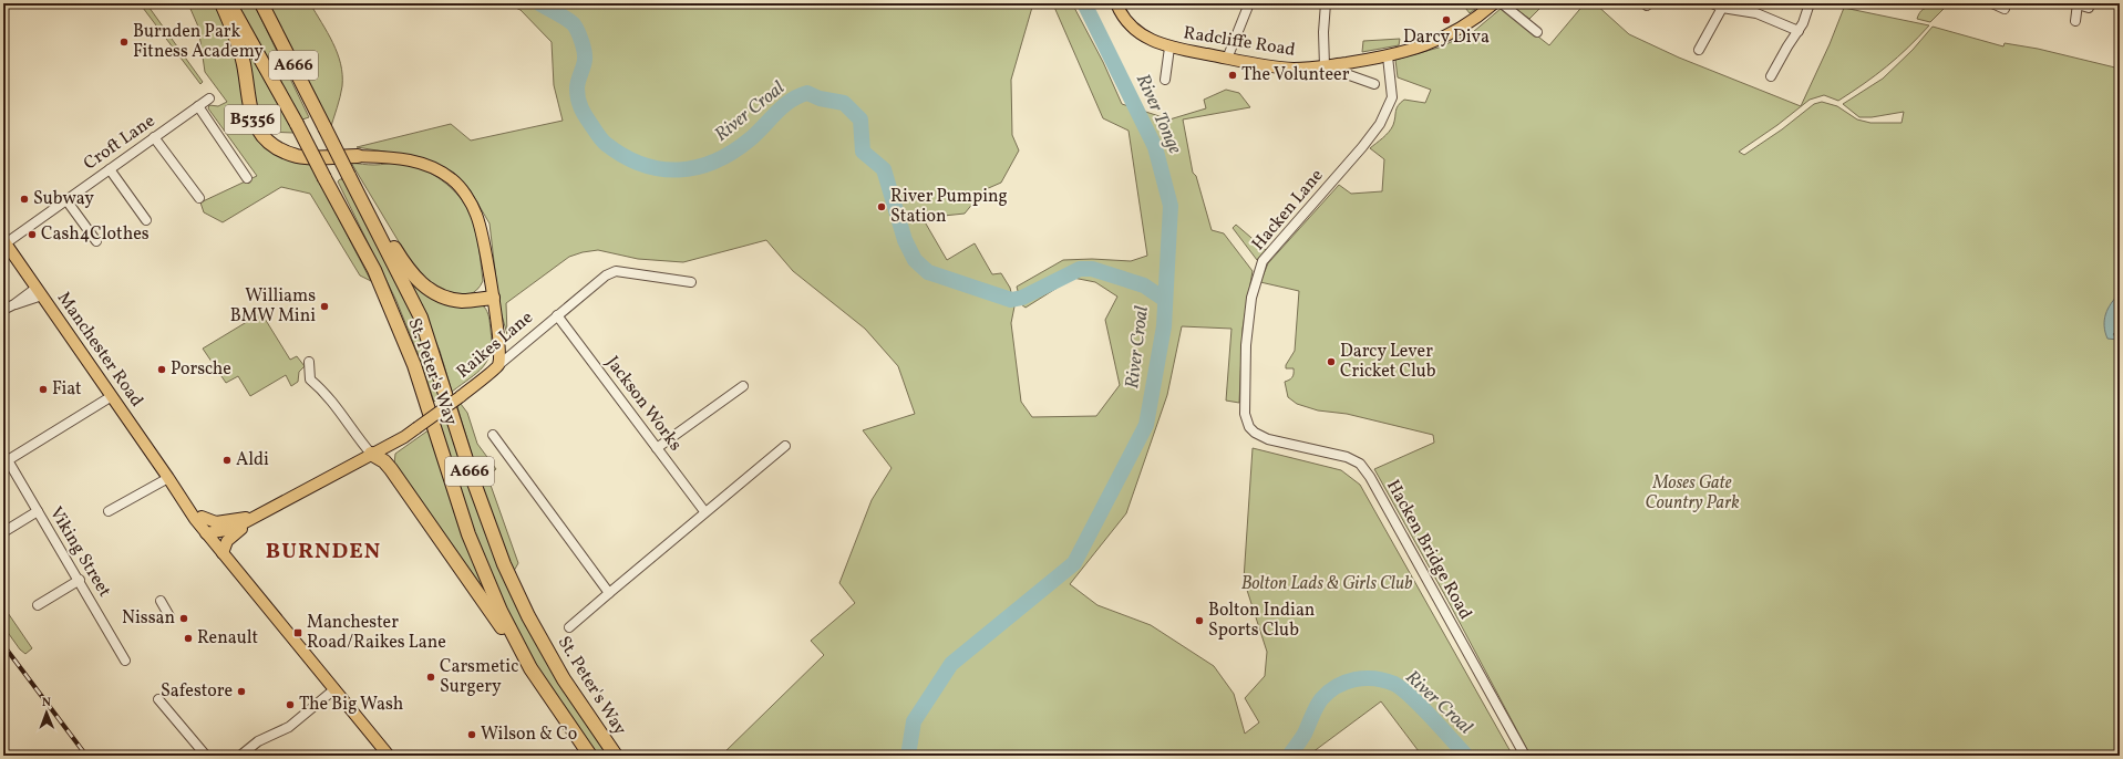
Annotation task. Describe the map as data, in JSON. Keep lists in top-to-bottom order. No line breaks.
{"streets":{"highway":["A666","B5356","St. Peter's Way"],"main road":["Radcliffe Road","Raikes Lane","Manchester Road"],"street":["Croft Lane","Hacken Lane","Jackson Works","Hacken Bridge Road","Viking Street"]},"crossings":[["Radcliffe Road","Hacken Lane"],["Croft Lane","Manchester Road"],["Hacken Lane","Hacken Bridge Road"],["Raikes Lane","Manchester Road"],["Raikes Lane","Jackson Works"],["Manchester Road","Viking Street"]],"districts":["BURNDEN"],"water":["River Croal","River Tonge"],"parks":["Moses Gate Country Park","Bolton Lads & Girls Club"],"places":{"other":["Darcy Diva","Burnden Park Fitness Academy","The Volunteer","Subway","River Pumping Station","Cash4Clothes","Williams BMW Mini","Darcy Lever Cricket Club","Porsche","Fiat","Aldi","Nissan","Bolton Indian Sports Club","Renault","Carsmetic Surgery","Safestore","The Big Wash","Wilson & Co"],"transit":["Manchester Road/Raikes Lane"]},"north":"top"}
